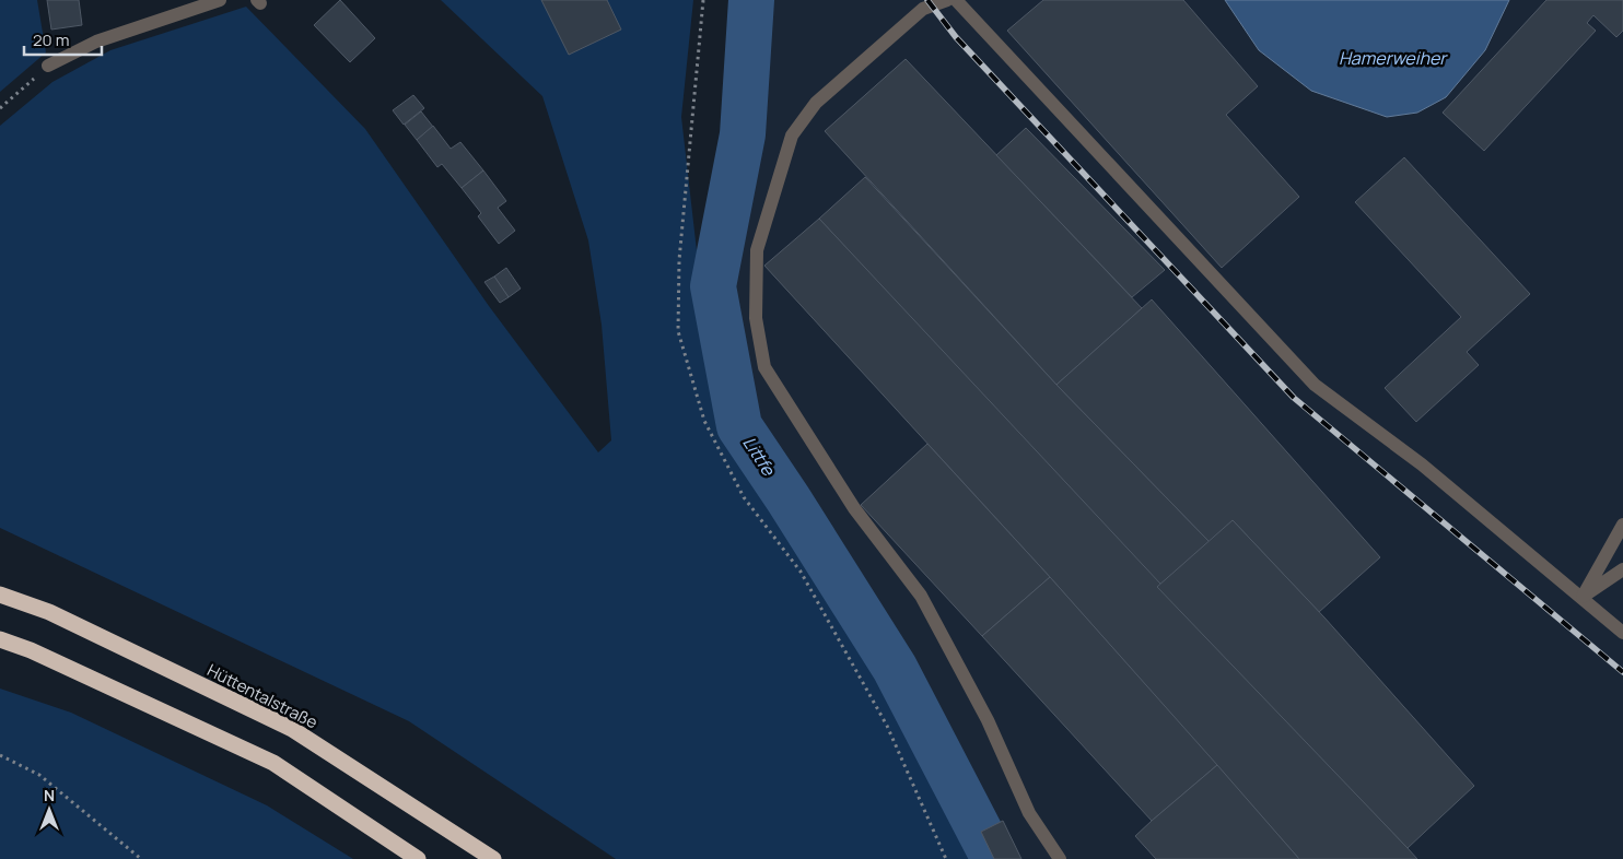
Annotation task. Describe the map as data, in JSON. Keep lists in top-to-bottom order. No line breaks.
{"streets":{"highway":["Hüttentalstraße"]},"water":["Hamerweiher","Littfe"],"scale_bar":"20 m","north":"top"}
